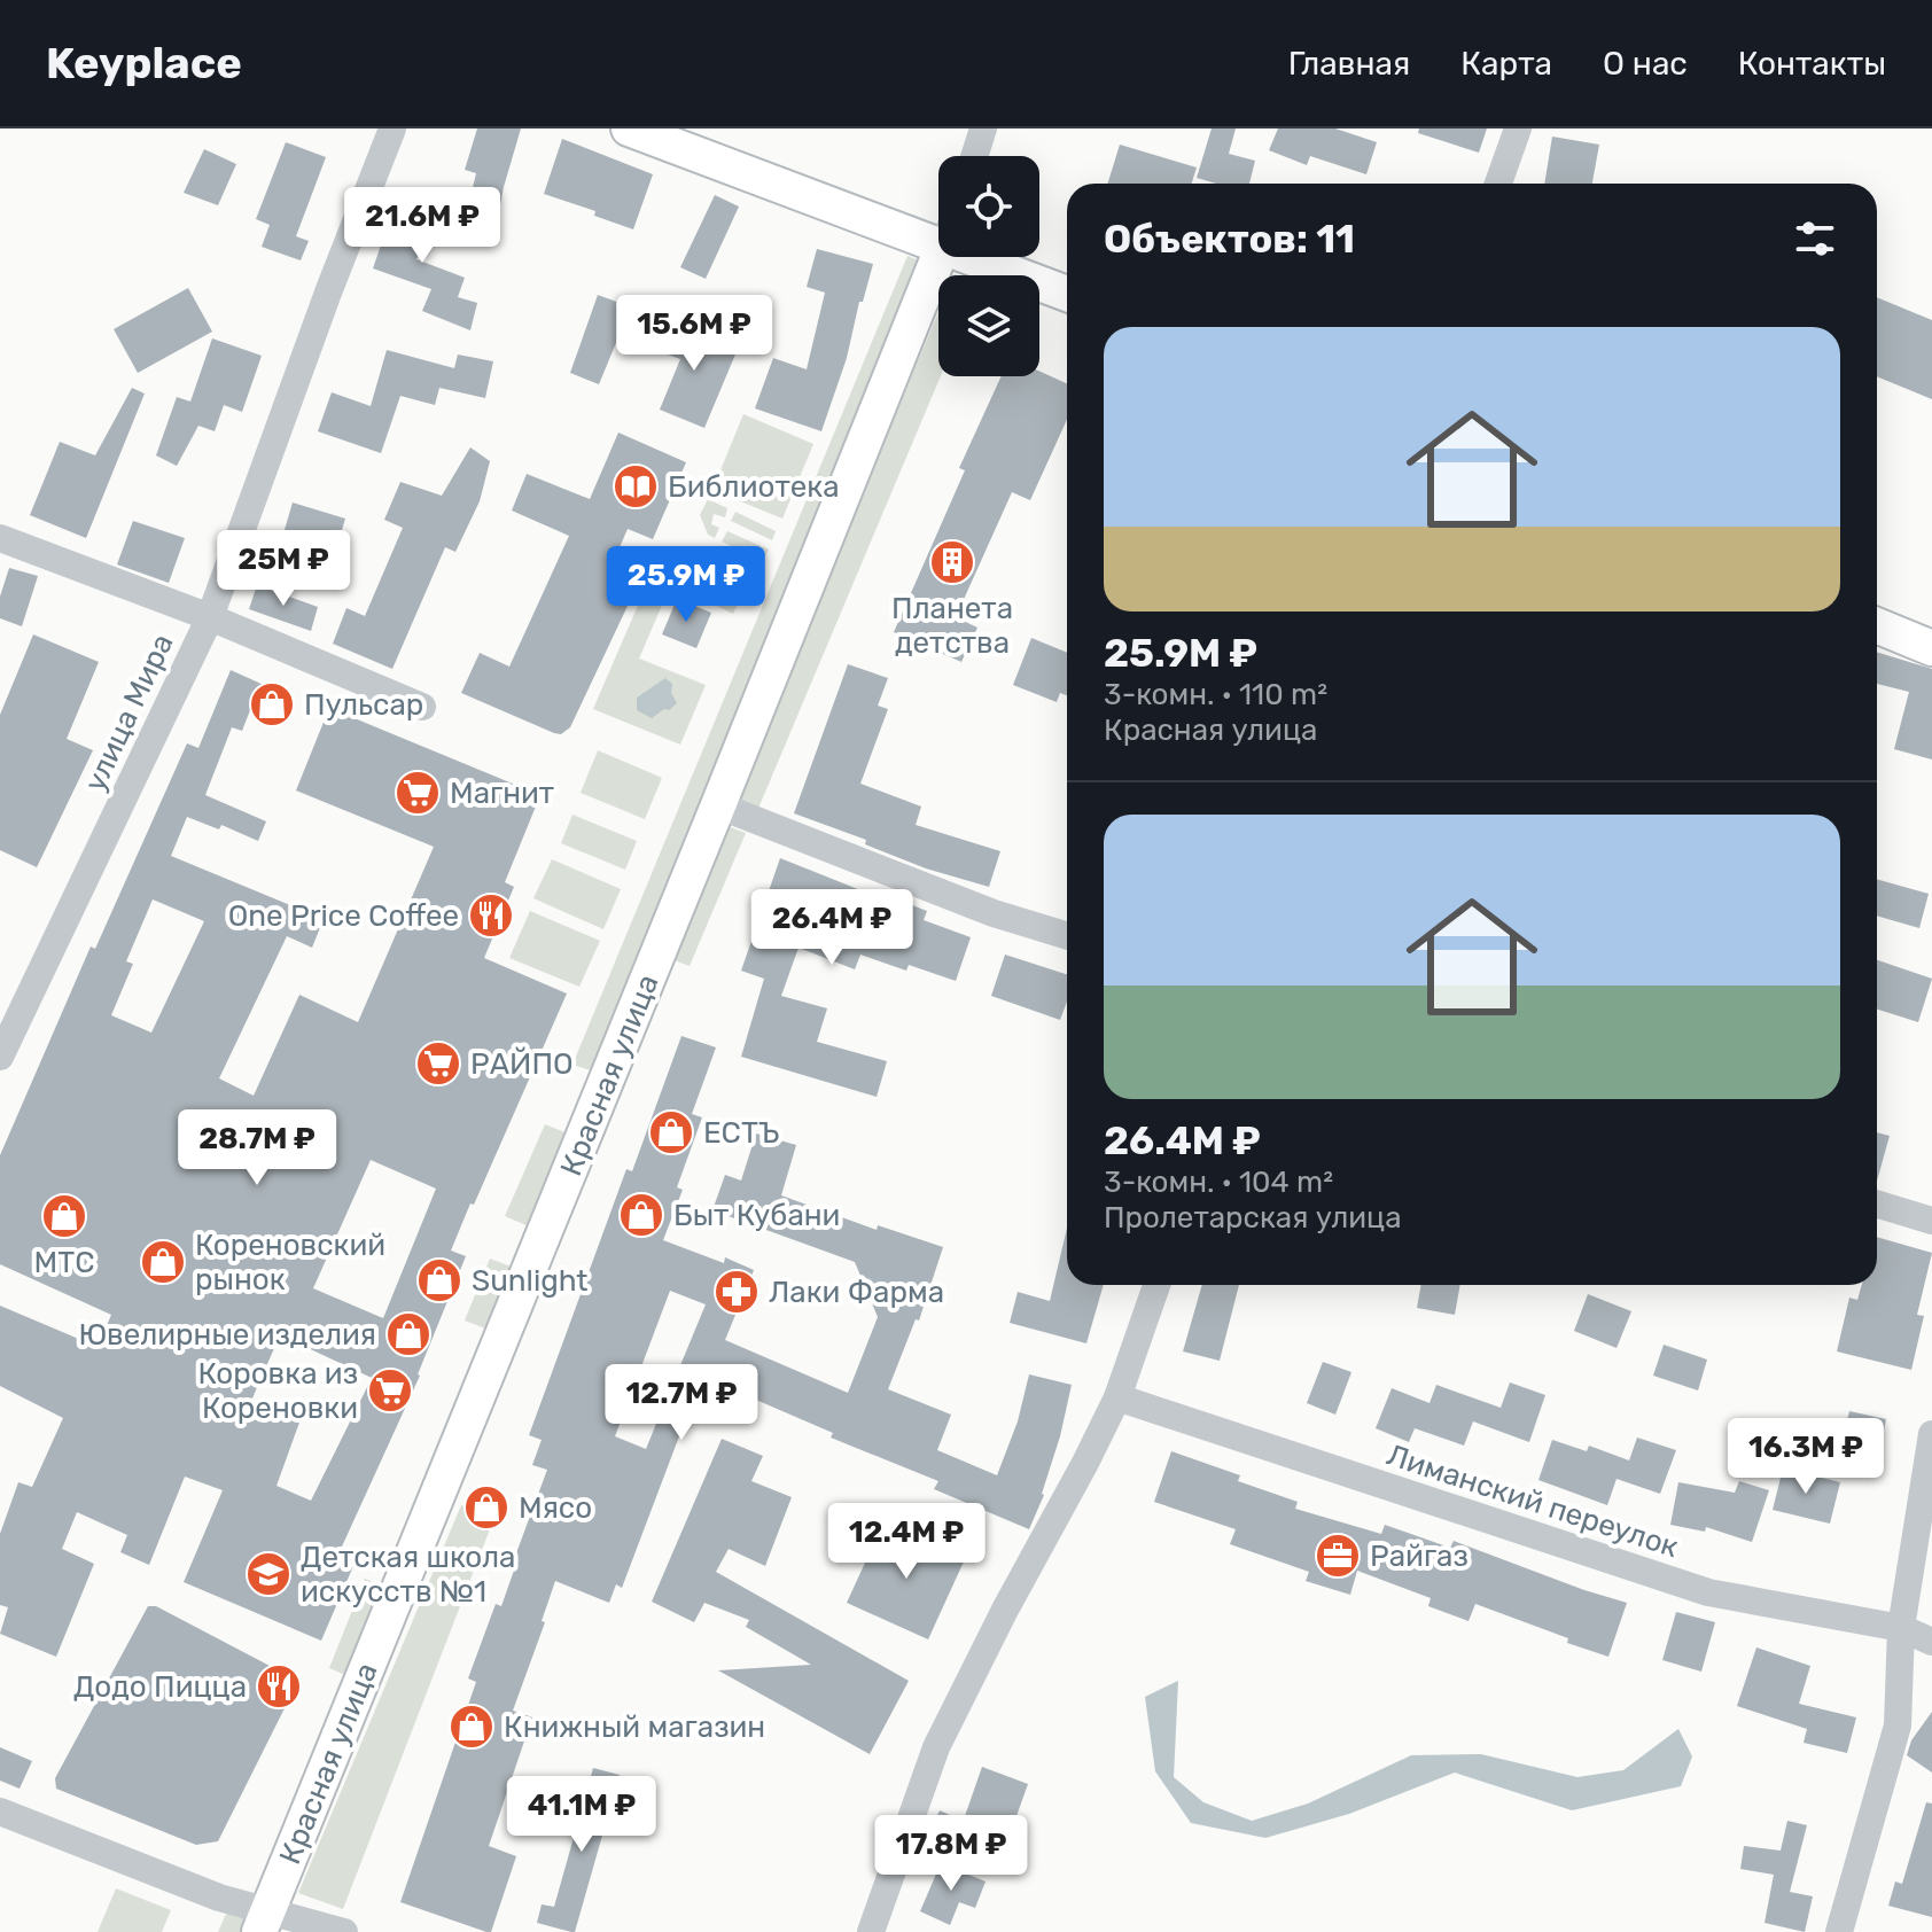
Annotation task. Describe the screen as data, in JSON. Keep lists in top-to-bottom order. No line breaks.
{"streets":{"main road":["Красная улица"],"street":["улица Мира","Лиманский переулок"]},"places":{"library":["Библиотека"],"building":["Планета детства"],"shop":["Пульсар","ЕСТЪ","Быт Кубани","МТС","Кореновский рынок","Sunlight","Ювелирные изделия","Мясо","Книжный магазин"],"supermarket":["Магнит","РАЙПО","Коровка из Кореновки"],"restaurant":["One Price Coffee","Додо Пицца"],"pharmacy":["Лаки Фарма"],"office":["Райгаз"],"school or university":["Детская школа искусств №1"]},"page":{"header":"Keyplace","nav":["Главная","Карта","О нас","Контакты"],"heading":"Объектов: 11","price":["21.6M ₽","15.6M ₽","25M ₽","25.9M ₽","26.4M ₽","28.7M ₽","12.7M ₽","16.3M ₽","12.4M ₽","41.1M ₽","17.8M ₽"],"list":[{"name":"25.9M ₽","note":"3-комн. · 110 m² · Красная улица"},{"name":"26.4M ₽","note":"3-комн. · 104 m² · Пролетарская улица"}]}}
